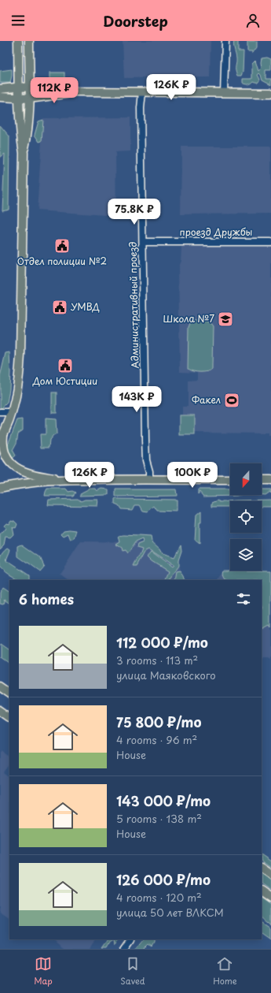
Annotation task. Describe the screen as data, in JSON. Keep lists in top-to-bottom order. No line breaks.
{"streets":{"street":["проезд Дружбы","Административный проезд"]},"crossings":[["проезд Дружбы","Административный проезд"]],"places":{"public building":["Отдел полиции №2","УМВД","Дом Юстиции"],"school or university":["Школа №7"],"sports":["Факел"]},"north":"bottom","page":{"header":"Doorstep","price":["126K ₽","112K ₽","75.8K ₽","143K ₽","126K ₽","100K ₽"],"heading":"6 homes","list":[{"name":"112 000 ₽/mo","note":"3 rooms · 113 m² · улица Маяковского"},{"name":"75 800 ₽/mo","note":"4 rooms · 96 m² · House"},{"name":"143 000 ₽/mo","note":"5 rooms · 138 m² · House"},{"name":"126 000 ₽/mo","note":"4 rooms · 120 m² · улица 50 лет ВЛКСМ"}],"tabs":["Map","Saved","Home"]}}
